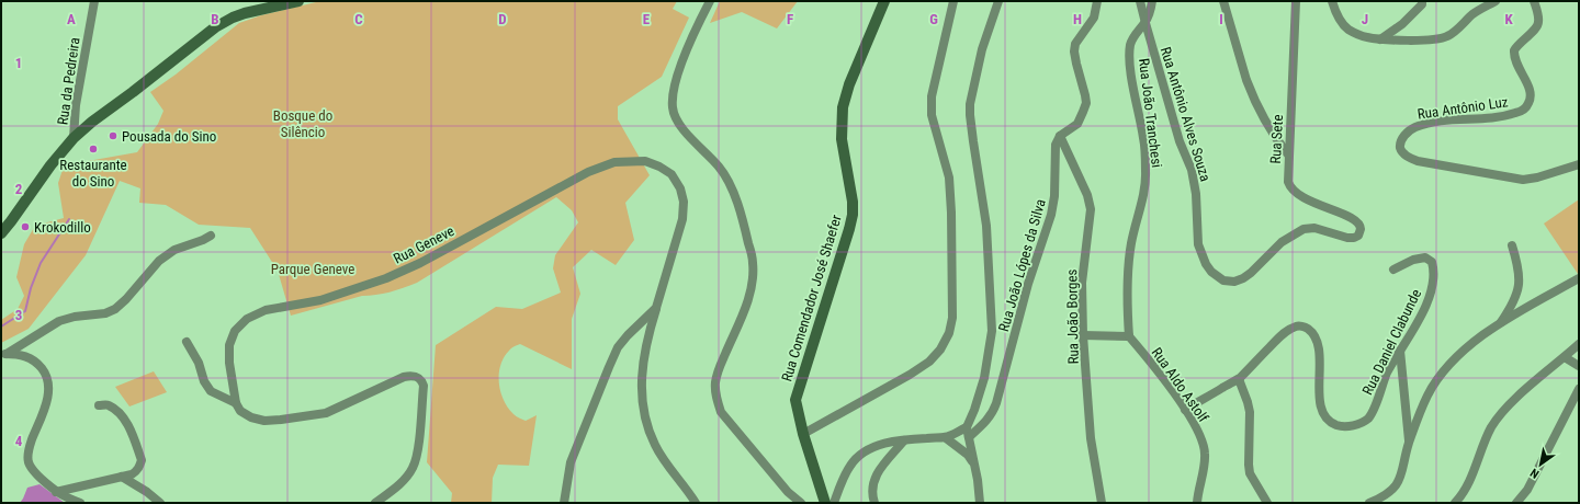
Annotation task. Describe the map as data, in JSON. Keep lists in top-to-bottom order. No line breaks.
{"streets":{"street":["Rua da Pedreira","Rua Antônio Luz","Rua João Tranchesi","Rua Antônio Alves Souza","Rua Sete","Rua Geneve","Rua João Lópes da Silva","Rua Comendador José Shaefer","Rua João Borges","Rua Daniel Clabunde","Rua Aldo Astolf"]},"crossings":[["Rua João Tranchesi","Rua Antônio Alves Souza"],["Rua João Tranchesi","Rua Aldo Astolf"],["Rua Antônio Alves Souza","Rua Sete"],["Rua João Lópes da Silva","Rua João Borges"],["Rua Daniel Clabunde","Rua Aldo Astolf"]],"parks":["Bosque do Silêncio","Parque Geneve"],"places":["Pousada do Sino","Restaurante do Sino","Krokodillo"],"north":"bottom left","grid":{"columns":["A","B","C","D","E","F","G","H","I","J","K"],"rows":["1","2","3","4"]}}
